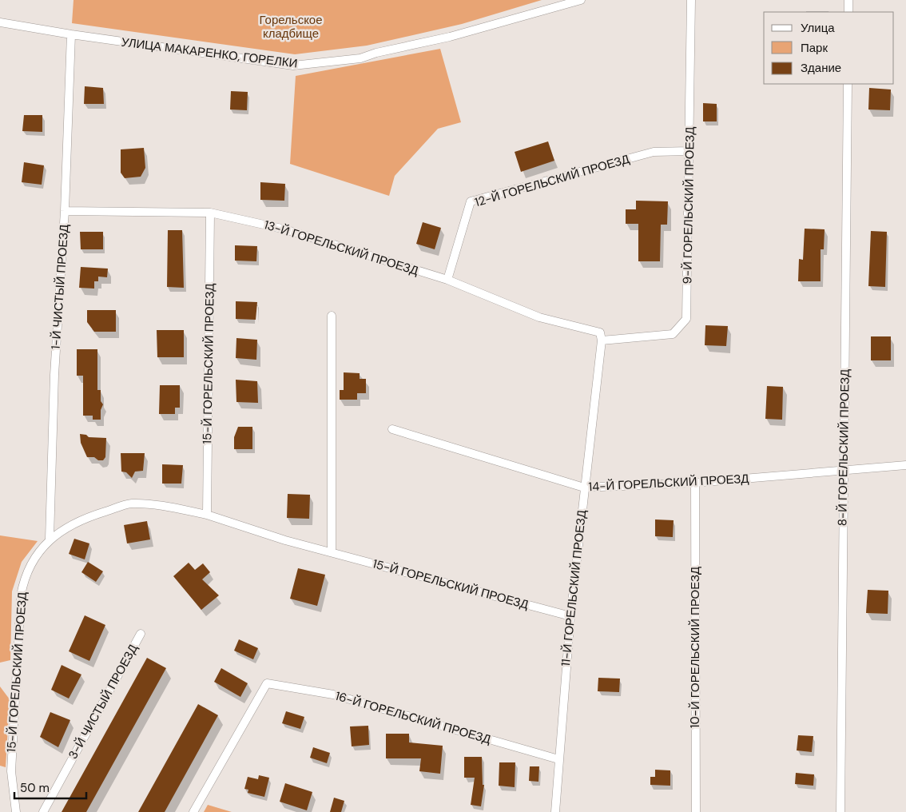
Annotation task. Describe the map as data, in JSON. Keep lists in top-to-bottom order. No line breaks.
{"streets":{"street":["УЛИЦА МАКАРЕНКО, ГОРЕЛКИ","12-Й ГОРЕЛЬСКИЙ ПРОЕЗД","9-Й ГОРЕЛЬСКИЙ ПРОЕЗД","13-Й ГОРЕЛЬСКИЙ ПРОЕЗД","1-Й ЧИСТЫЙ ПРОЕЗД","15-Й ГОРЕЛЬСКИЙ ПРОЕЗД","8-Й ГОРЕЛЬСКИЙ ПРОЕЗД","14-Й ГОРЕЛЬСКИЙ ПРОЕЗД","11-Й ГОРЕЛЬСКИЙ ПРОЕЗД","10-Й ГОРЕЛЬСКИЙ ПРОЕЗД","3-Й ЧИСТЫЙ ПРОЕЗД","16-Й ГОРЕЛЬСКИЙ ПРОЕЗД"]},"crossings":[["УЛИЦА МАКАРЕНКО, ГОРЕЛКИ","1-Й ЧИСТЫЙ ПРОЕЗД"],["12-Й ГОРЕЛЬСКИЙ ПРОЕЗД","9-Й ГОРЕЛЬСКИЙ ПРОЕЗД"],["12-Й ГОРЕЛЬСКИЙ ПРОЕЗД","13-Й ГОРЕЛЬСКИЙ ПРОЕЗД"],["9-Й ГОРЕЛЬСКИЙ ПРОЕЗД","13-Й ГОРЕЛЬСКИЙ ПРОЕЗД"],["9-Й ГОРЕЛЬСКИЙ ПРОЕЗД","11-Й ГОРЕЛЬСКИЙ ПРОЕЗД"],["13-Й ГОРЕЛЬСКИЙ ПРОЕЗД","1-Й ЧИСТЫЙ ПРОЕЗД"],["13-Й ГОРЕЛЬСКИЙ ПРОЕЗД","15-Й ГОРЕЛЬСКИЙ ПРОЕЗД"],["13-Й ГОРЕЛЬСКИЙ ПРОЕЗД","11-Й ГОРЕЛЬСКИЙ ПРОЕЗД"],["1-Й ЧИСТЫЙ ПРОЕЗД","15-Й ГОРЕЛЬСКИЙ ПРОЕЗД"],["15-Й ГОРЕЛЬСКИЙ ПРОЕЗД","11-Й ГОРЕЛЬСКИЙ ПРОЕЗД"],["8-Й ГОРЕЛЬСКИЙ ПРОЕЗД","14-Й ГОРЕЛЬСКИЙ ПРОЕЗД"],["14-Й ГОРЕЛЬСКИЙ ПРОЕЗД","11-Й ГОРЕЛЬСКИЙ ПРОЕЗД"],["14-Й ГОРЕЛЬСКИЙ ПРОЕЗД","10-Й ГОРЕЛЬСКИЙ ПРОЕЗД"],["11-Й ГОРЕЛЬСКИЙ ПРОЕЗД","16-Й ГОРЕЛЬСКИЙ ПРОЕЗД"]],"parks":["Горельское кладбище"],"legend":["Улица","Парк","Здание"],"scale_bar":"50 m"}
